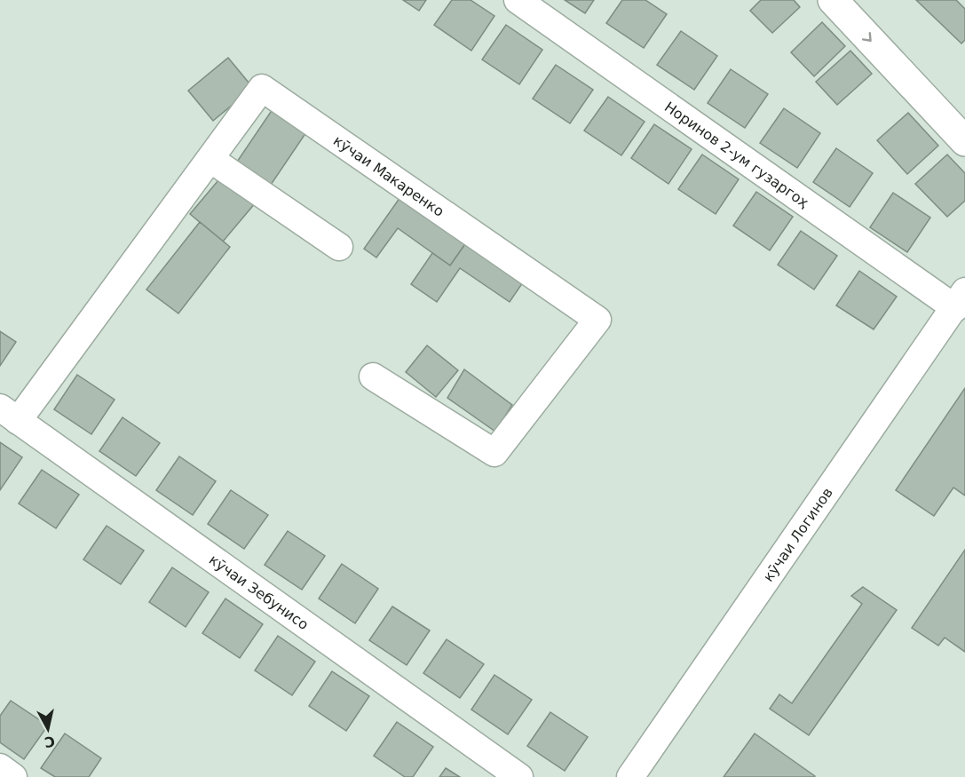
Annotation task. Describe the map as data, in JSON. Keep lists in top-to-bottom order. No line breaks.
{"streets":{"street":["Норинов 2-ум гузаргоҳ","кӯчаи Макаренко","кӯчаи Логинов","кӯчаи Зебунисо"]},"crossings":[["Норинов 2-ум гузаргоҳ","кӯчаи Логинов"],["кӯчаи Макаренко","кӯчаи Зебунисо"]],"north":"bottom"}
